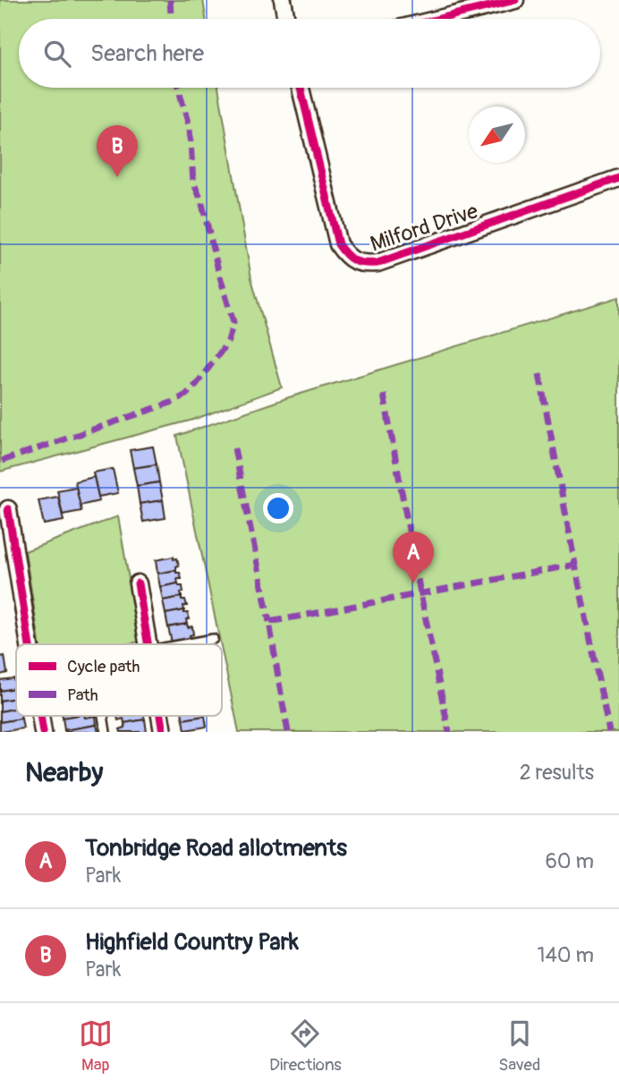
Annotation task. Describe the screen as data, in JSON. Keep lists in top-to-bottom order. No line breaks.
{"streets":{"street":["Milford Drive"]},"legend":["Cycle path","Path"],"north":"bottom left","page":{"search":"Search here","pins":["B","A"],"heading":["Nearby","2 results"],"list":[{"mark":"A","name":"Tonbridge Road allotments","note":"Park","value":"60 m"},{"mark":"B","name":"Highfield Country Park","note":"Park","value":"140 m"}],"nav":["Map","Directions","Saved"]}}
